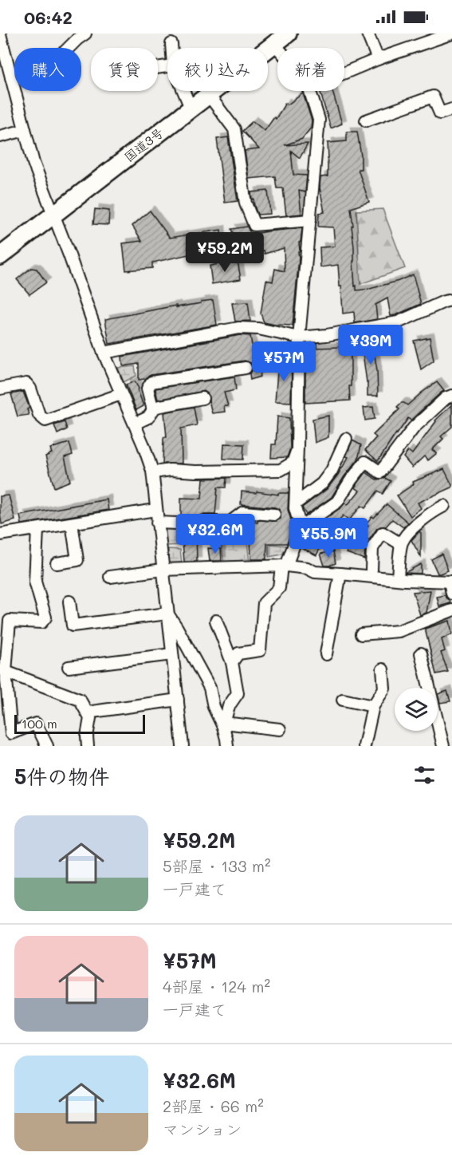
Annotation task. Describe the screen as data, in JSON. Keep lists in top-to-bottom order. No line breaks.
{"streets":{"highway":["国道3号"]},"scale_bar":"100 m","page":{"status":"06:42","chip":["購入","賃貸","絞り込み","新着"],"price":["¥59.2M","¥39M","¥57M","¥32.6M","¥55.9M"],"scale":"100 m","heading":"5件の物件","list":[{"name":"¥59.2M","note":"5部屋 · 133 m² · 一戸建て"},{"name":"¥57M","note":"4部屋 · 124 m² · 一戸建て"},{"name":"¥32.6M","note":"2部屋 · 66 m² · マンション"}]}}
